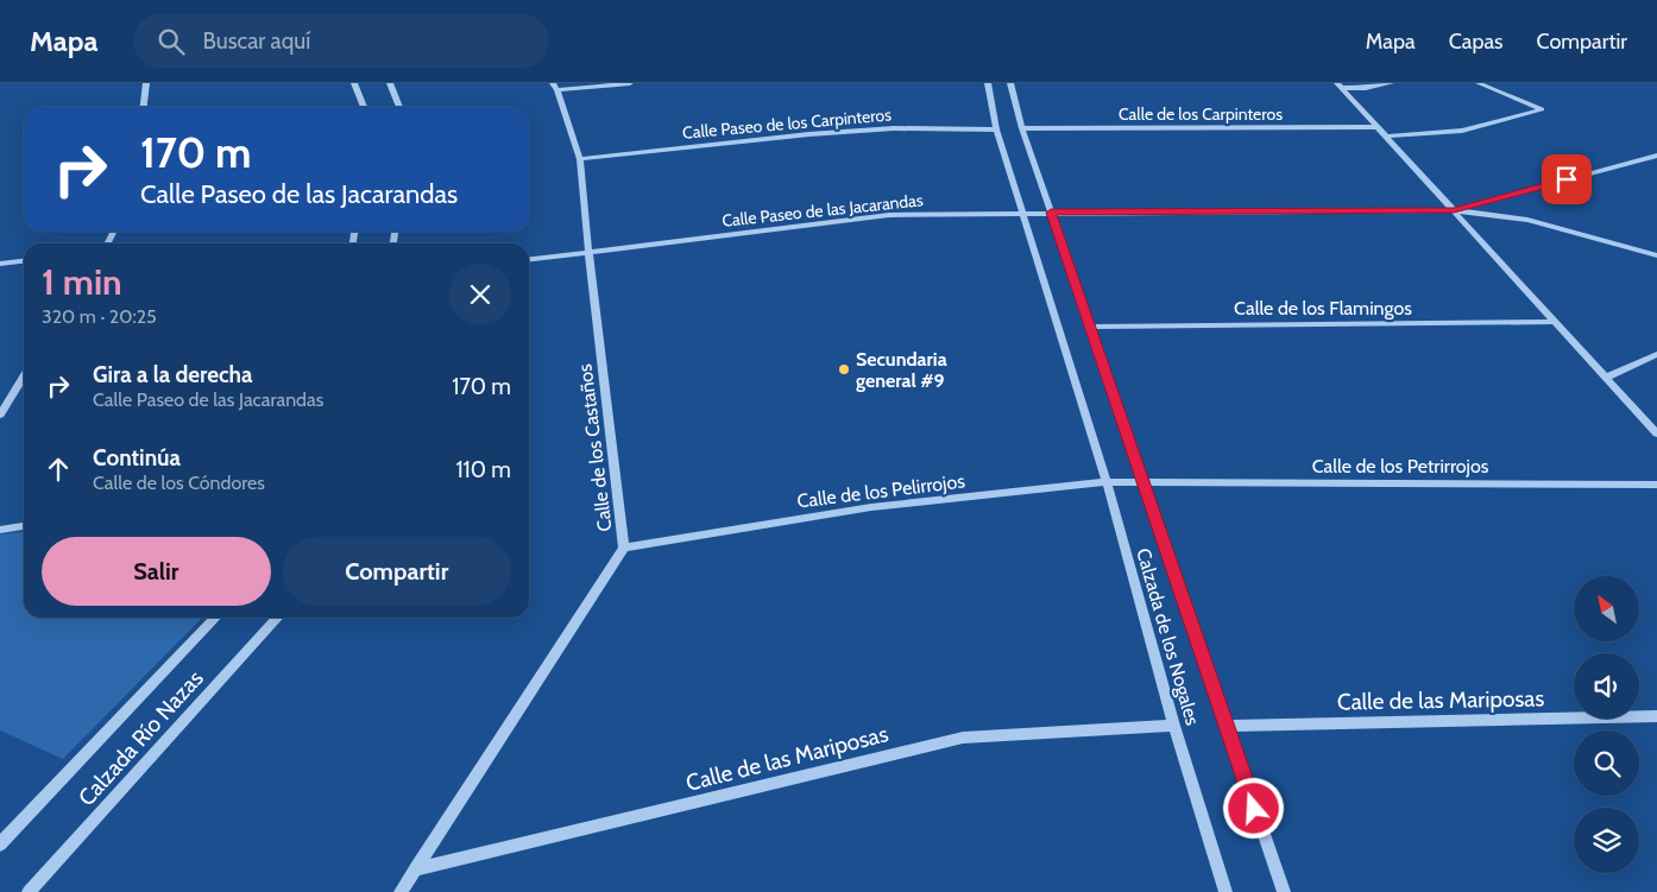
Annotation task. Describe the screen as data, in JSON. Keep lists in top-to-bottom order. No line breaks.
{"streets":{"street":["Calle de los Carpinteros","Calle Paseo de los Carpinteros","Calle Paseo de las Jacarandas","Calle de los Flamingos","Calle de los Castaños","Calle de los Petrirrojos","Calle de los Pelirrojos","Calzada de los Nogales","Calle de las Mariposas","Calzada Río Nazas"]},"crossings":[["Calle de los Carpinteros","Calzada de los Nogales"],["Calle Paseo de los Carpinteros","Calle de los Castaños"],["Calle Paseo de los Carpinteros","Calzada de los Nogales"],["Calle Paseo de las Jacarandas","Calle de los Castaños"],["Calle Paseo de las Jacarandas","Calzada de los Nogales"],["Calle de los Flamingos","Calzada de los Nogales"],["Calle de los Castaños","Calle de los Pelirrojos"],["Calle de los Castaños","Calle de las Mariposas"],["Calle de los Petrirrojos","Calle de los Pelirrojos"],["Calle de los Petrirrojos","Calzada de los Nogales"],["Calle de los Pelirrojos","Calzada de los Nogales"],["Calzada de los Nogales","Calle de las Mariposas"]],"places":["Secundaria general #9"],"north":"top left","page":{"header":"Mapa","search":"Buscar aquí","nav":["Mapa","Capas","Compartir"],"turn":["170 m","Calle Paseo de las Jacarandas"],"heading":["1 min","320 m · 20:25"],"list":[{"name":"Gira a la derecha","note":"Calle Paseo de las Jacarandas","value":"170 m"},{"name":"Continúa","note":"Calle de los Cóndores","value":"110 m"}],"buttons":["Salir","Compartir"]}}
